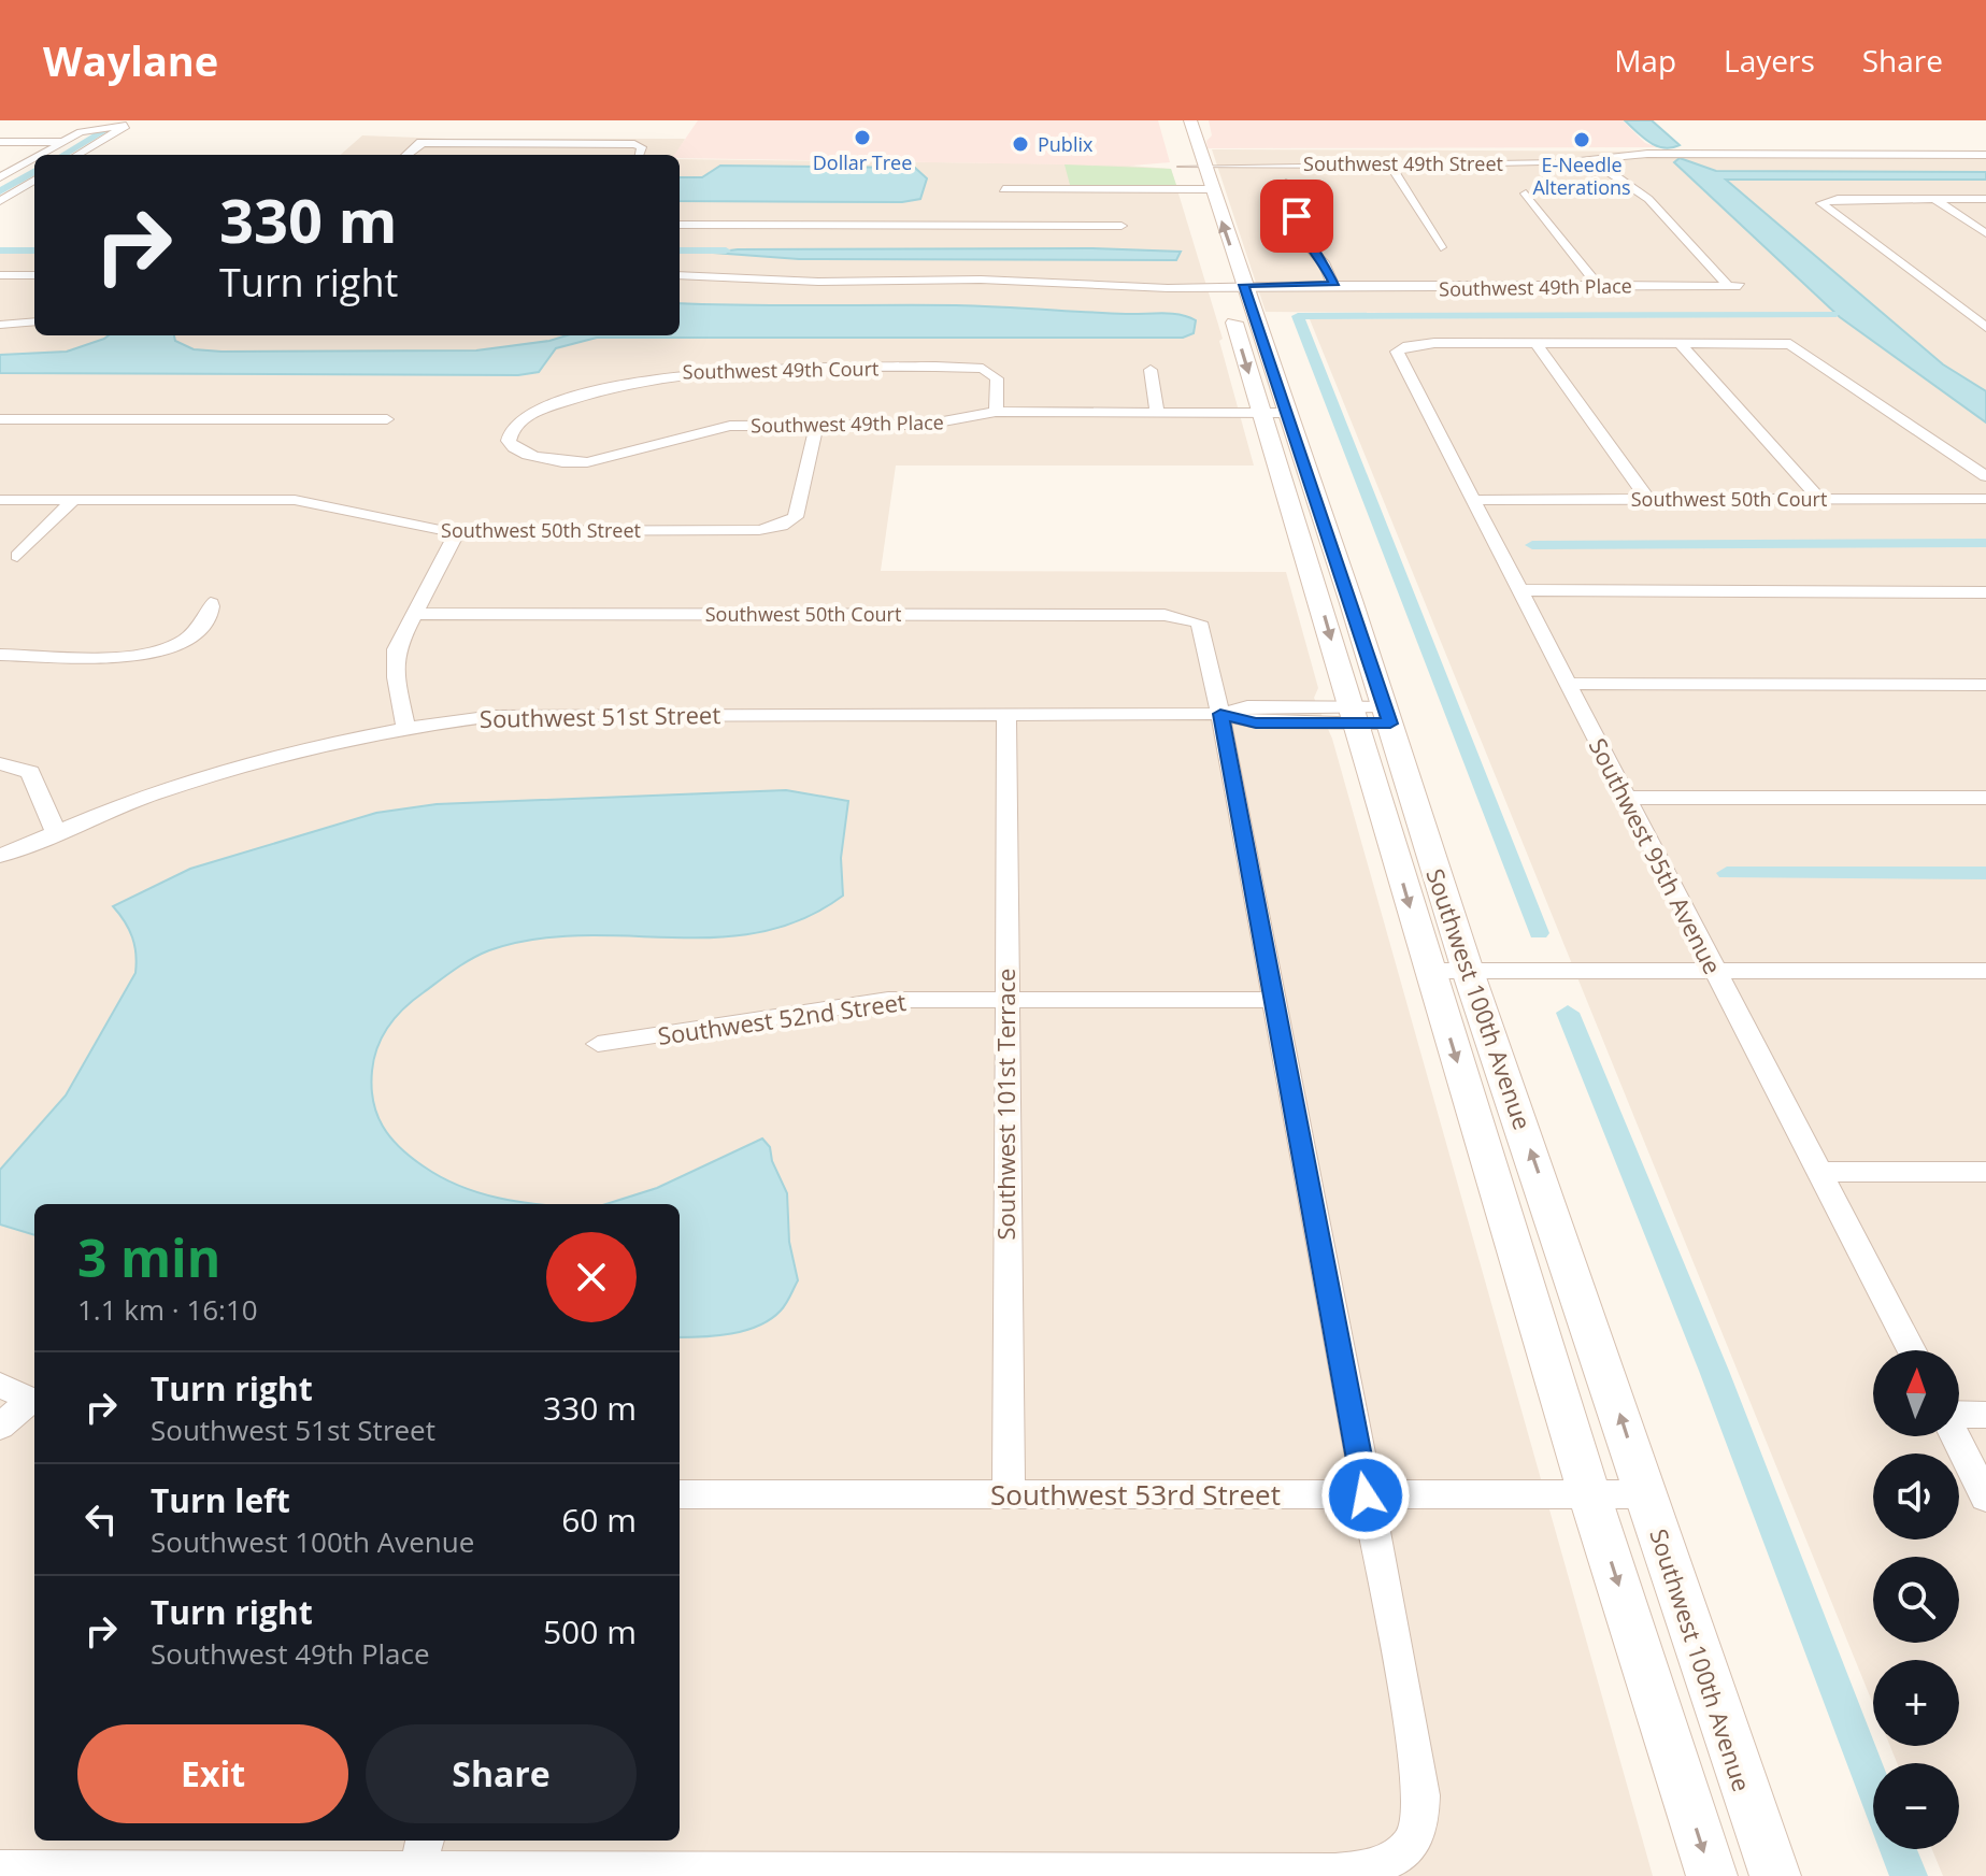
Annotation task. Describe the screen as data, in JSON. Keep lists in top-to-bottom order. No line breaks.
{"streets":{"main road":["Southwest 100th Avenue"],"street":["Southwest 49th Street","Southwest 49th Place","Southwest 49th Court","Southwest 50th Court","Southwest 50th Street","Southwest 51st Street","Southwest 95th Avenue","Southwest 52nd Street","Southwest 101st Terrace","Southwest 53rd Street"]},"crossings":[["Southwest 49th Street","Southwest 100th Avenue"],["Southwest 49th Place","Southwest 49th Court"],["Southwest 49th Place","Southwest 50th Street"],["Southwest 49th Place","Southwest 100th Avenue"],["Southwest 50th Court","Southwest 51st Street"],["Southwest 50th Court","Southwest 95th Avenue"],["Southwest 51st Street","Southwest 100th Avenue"],["Southwest 51st Street","Southwest 101st Terrace"],["Southwest 100th Avenue","Southwest 53rd Street"],["Southwest 52nd Street","Southwest 101st Terrace"],["Southwest 101st Terrace","Southwest 53rd Street"]],"places":["Dollar Tree","E-Needle Alterations","Publix"],"north":"top","page":{"header":"Waylane","nav":["Map","Layers","Share"],"turn":["330 m","Turn right"],"heading":["3 min","1.1 km · 16:10"],"map_buttons":["+","−"],"list":[{"name":"Turn right","note":"Southwest 51st Street","value":"330 m"},{"name":"Turn left","note":"Southwest 100th Avenue","value":"60 m"},{"name":"Turn right","note":"Southwest 49th Place","value":"500 m"}],"buttons":["Exit","Share"]}}
